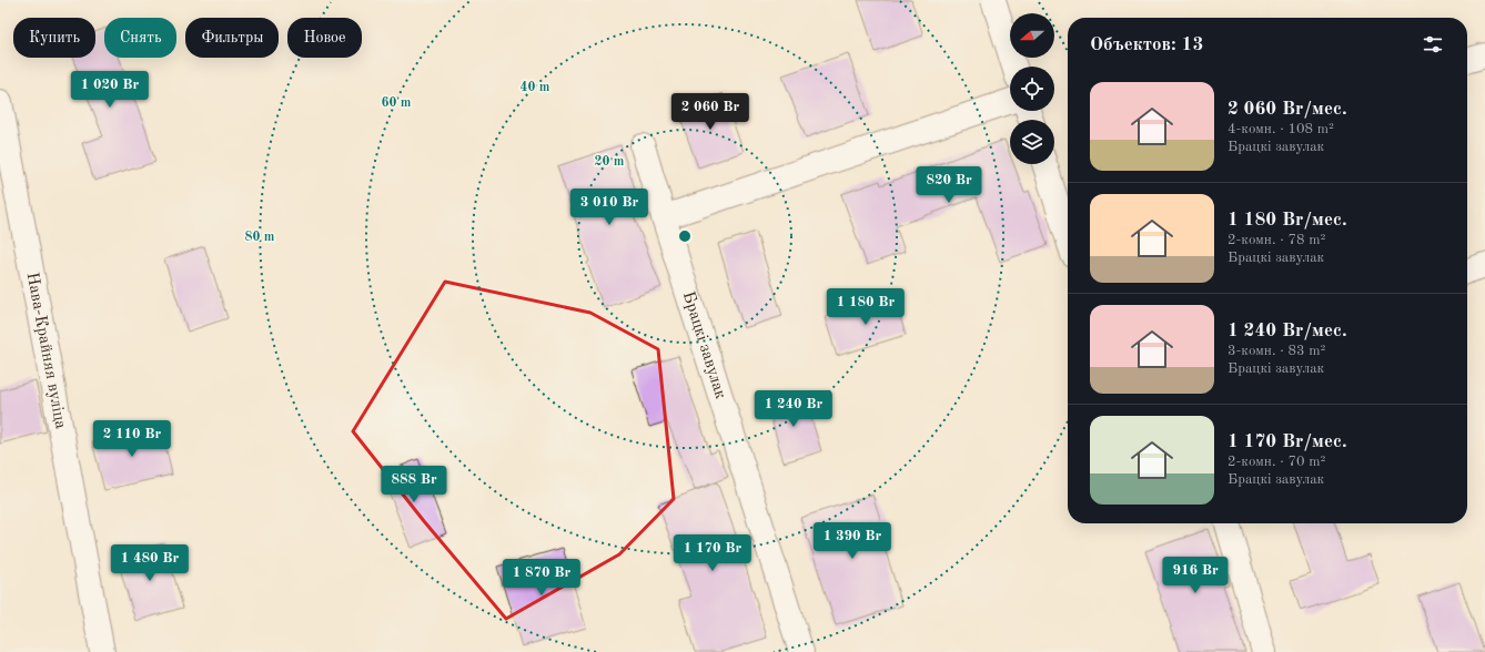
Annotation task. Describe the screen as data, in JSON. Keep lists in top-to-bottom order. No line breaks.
{"streets":{"street":["Брацкі завулак","Нава-Крайняя вуліца"]},"north":"left","page":{"chip":["Купить","Снять","Фильтры","Новое"],"heading":"Объектов: 13","price":["1 020 Br","2 060 Br","820 Br","3 010 Br","1 180 Br","1 240 Br","2 110 Br","888 Br","1 390 Br","1 170 Br","1 480 Br","916 Br","1 870 Br"],"list":[{"name":"2 060 Br/мес.","note":"4-комн. · 108 m² · Брацкі завулак"},{"name":"1 180 Br/мес.","note":"2-комн. · 78 m² · Брацкі завулак"},{"name":"1 240 Br/мес.","note":"3-комн. · 83 m² · Брацкі завулак"},{"name":"1 170 Br/мес.","note":"2-комн. · 70 m² · Брацкі завулак"}]},"rings":["40 m","60 m","20 m","80 m"]}
